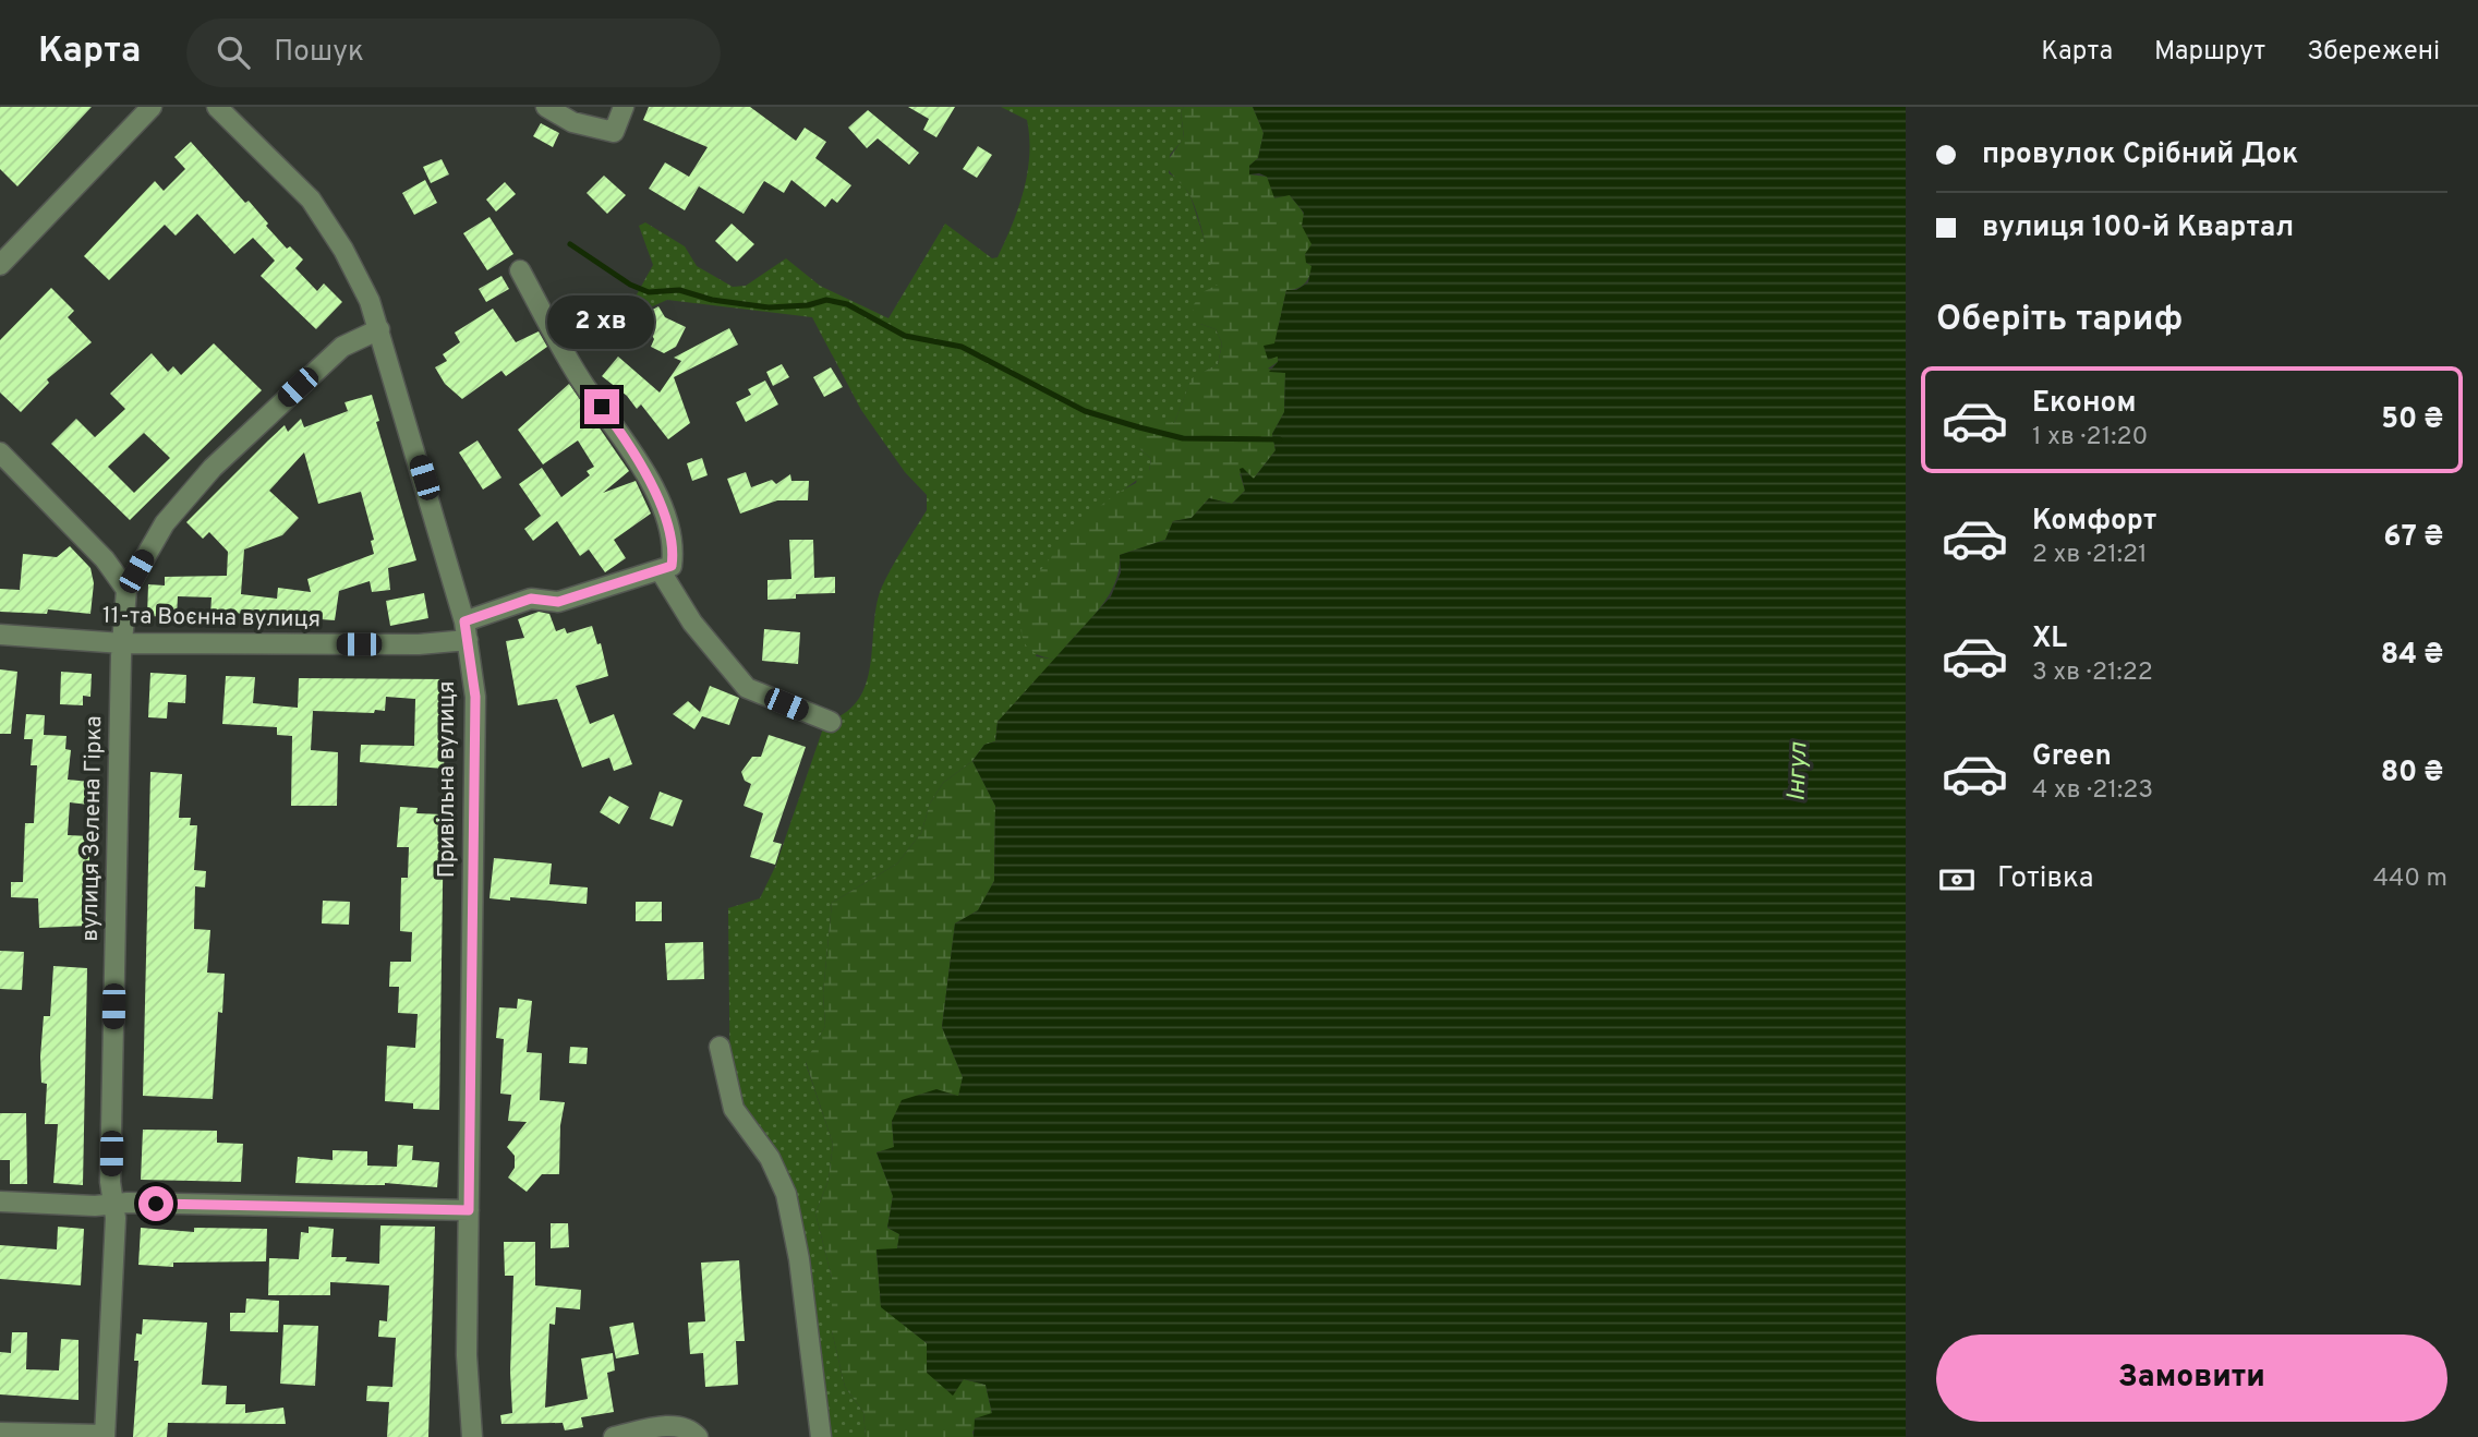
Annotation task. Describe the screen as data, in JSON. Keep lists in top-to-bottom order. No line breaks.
{"streets":{"street":["11-та Воєнна вулиця","Привільна вулиця","вулиця Зелена Гірка"]},"crossings":[["11-та Воєнна вулиця","Привільна вулиця"],["11-та Воєнна вулиця","вулиця Зелена Гірка"],["Привільна вулиця","вулиця Зелена Гірка"]],"water":["Інгул"],"page":{"header":"Карта","search":"Пошук","nav":["Карта","Маршрут","Збережені"],"banner":["провулок Срібний Док","вулиця 100-й Квартал"],"heading":"Оберіть тариф","bubble":"2 хв","list":[{"name":"Економ","note":"1 хв · 21:20","value":"50 ₴"},{"name":"Комфорт","note":"2 хв · 21:21","value":"67 ₴"},{"name":"XL","note":"3 хв · 21:22","value":"84 ₴"},{"name":"Green","note":"4 хв · 21:23","value":"80 ₴"}],"pay":["Готівка","440 m"],"buttons":"Замовити"}}
